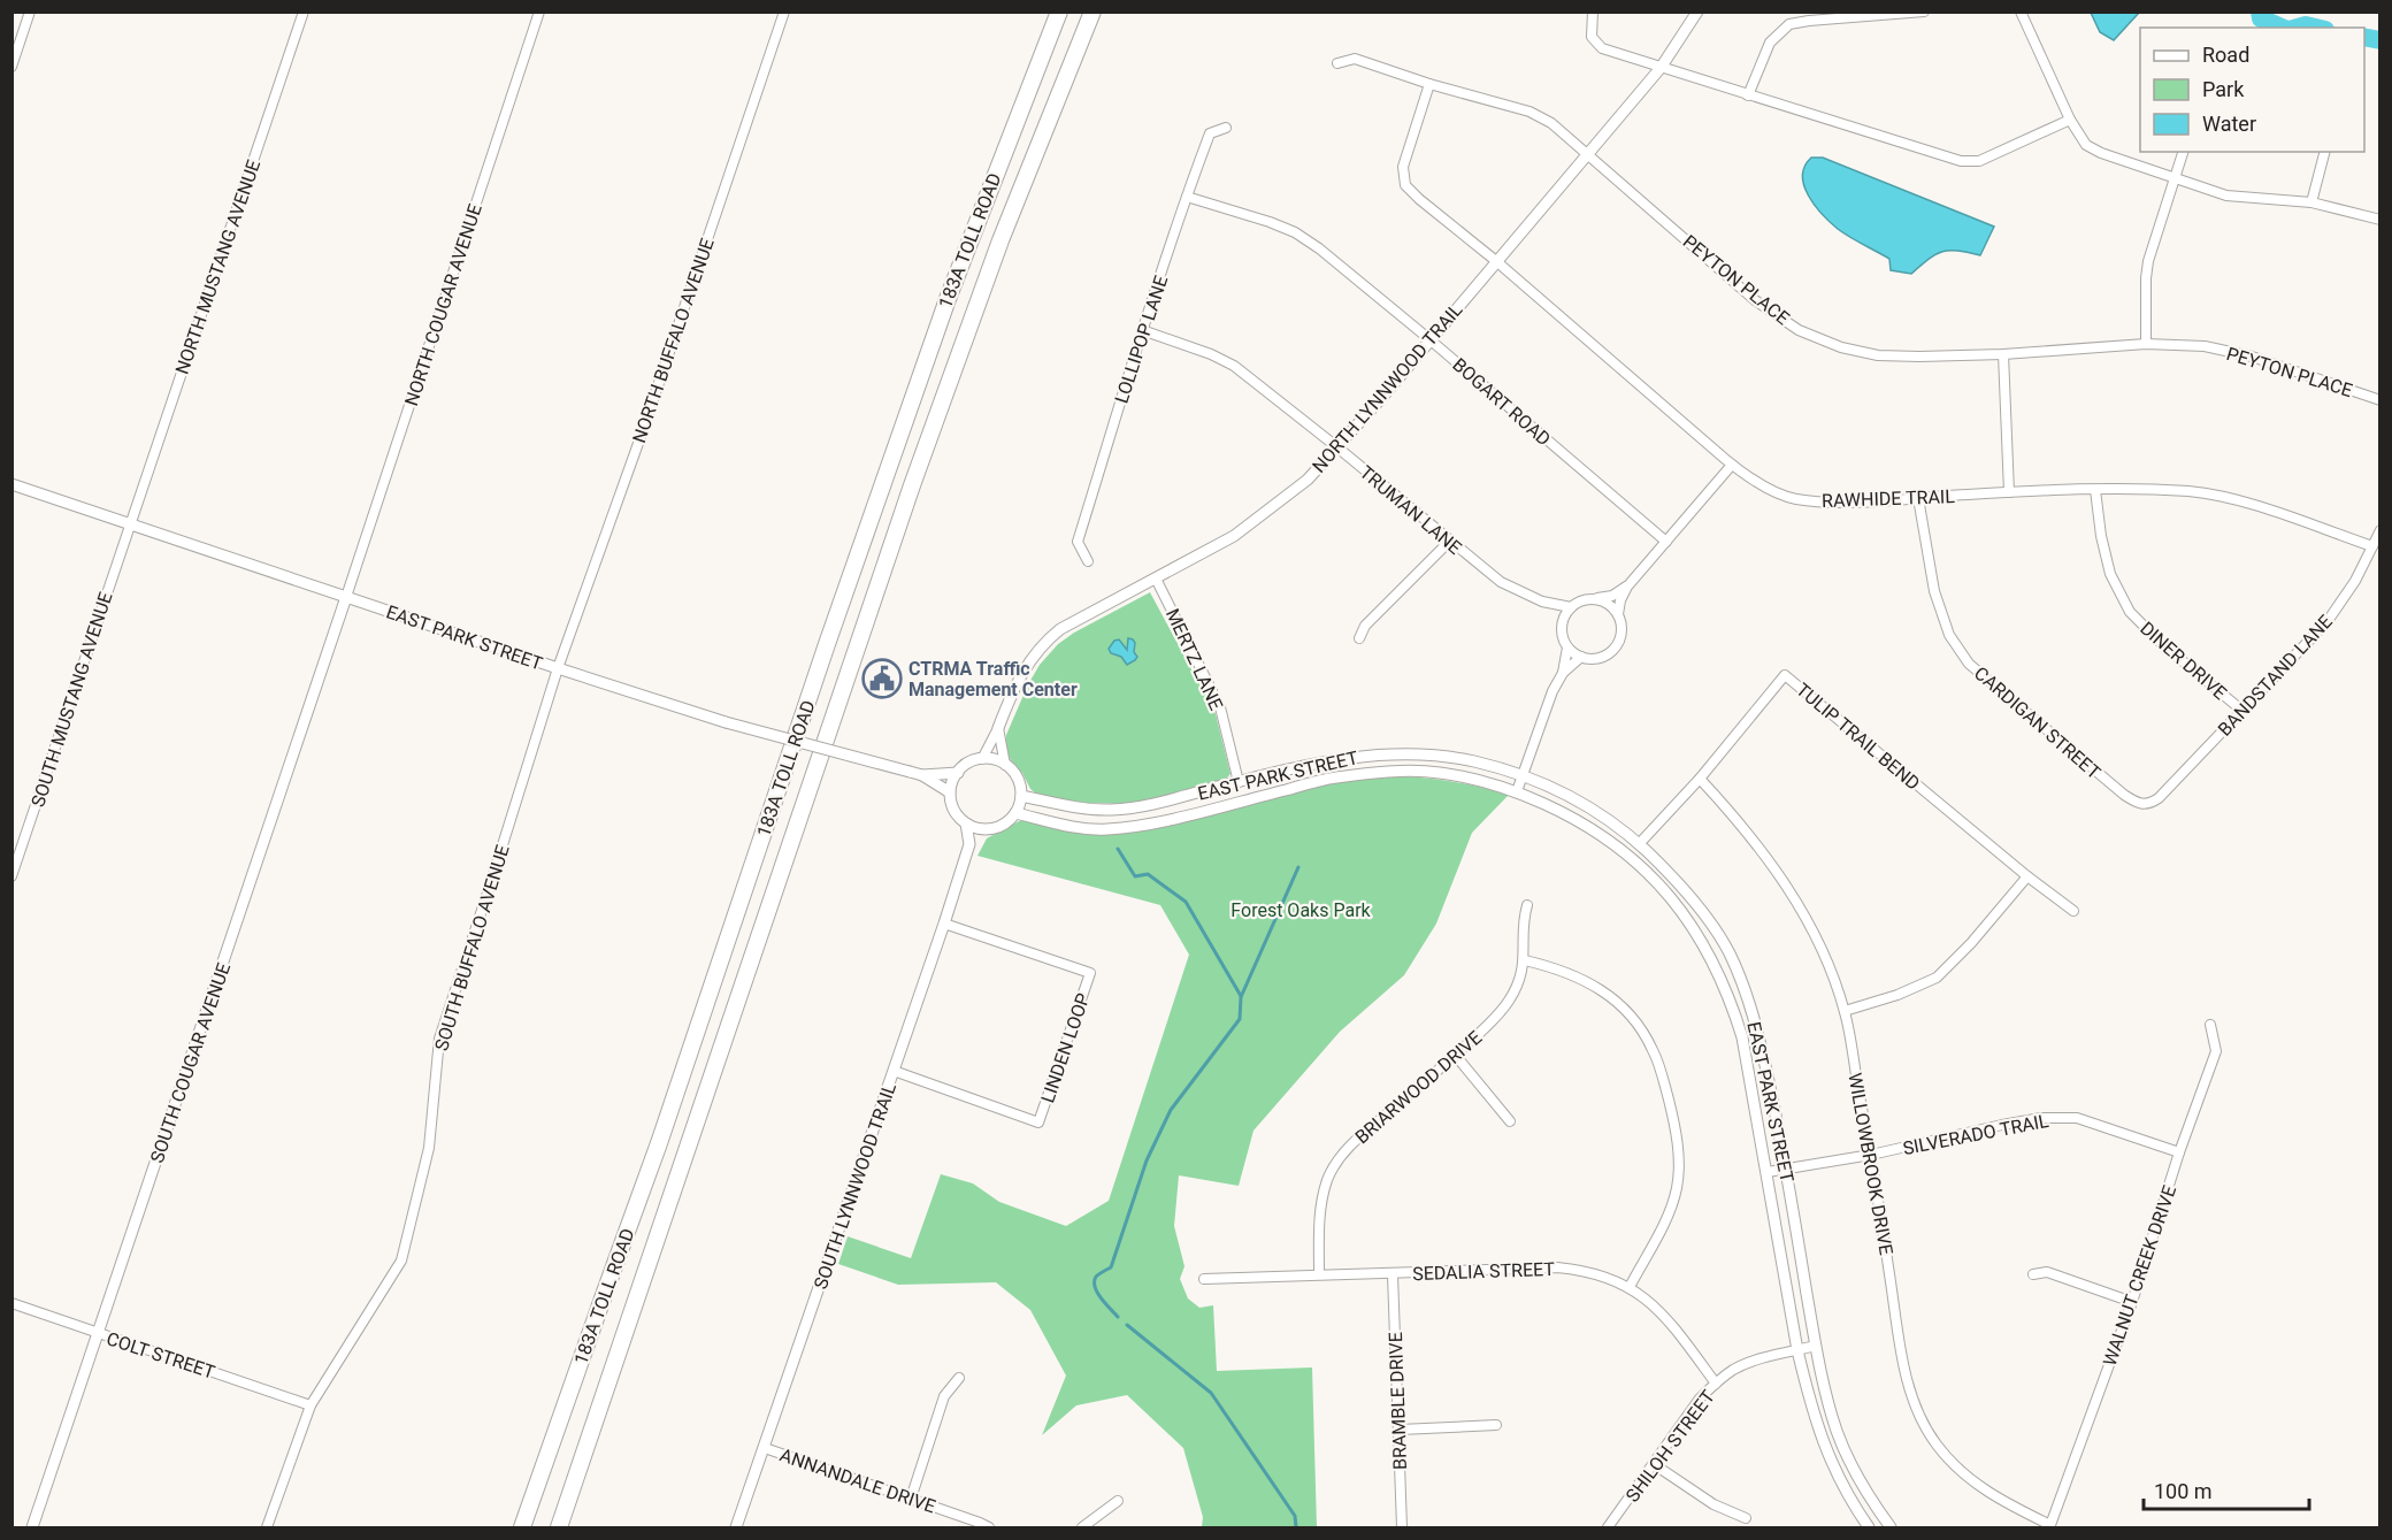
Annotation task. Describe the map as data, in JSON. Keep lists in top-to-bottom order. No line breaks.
{"streets":{"highway":["183A TOLL ROAD"],"street":["NORTH MUSTANG AVENUE","PEYTON PLACE","NORTH COUGAR AVENUE","LOLLIPOP LANE","NORTH BUFFALO AVENUE","NORTH LYNNWOOD TRAIL","BOGART ROAD","RAWHIDE TRAIL","TRUMAN LANE","EAST PARK STREET","MERTZ LANE","DINER DRIVE","BANDSTAND LANE","SOUTH MUSTANG AVENUE","CARDIGAN STREET","TULIP TRAIL BEND","SOUTH BUFFALO AVENUE","LINDEN LOOP","SOUTH COUGAR AVENUE","BRIARWOOD DRIVE","SILVERADO TRAIL","WILLOWBROOK DRIVE","SOUTH LYNNWOOD TRAIL","SEDALIA STREET","WALNUT CREEK DRIVE","COLT STREET","BRAMBLE DRIVE","SHILOH STREET","ANNANDALE DRIVE"]},"crossings":[["NORTH MUSTANG AVENUE","EAST PARK STREET"],["NORTH MUSTANG AVENUE","SOUTH MUSTANG AVENUE"],["PEYTON PLACE","NORTH LYNNWOOD TRAIL"],["PEYTON PLACE","RAWHIDE TRAIL"],["NORTH COUGAR AVENUE","EAST PARK STREET"],["NORTH COUGAR AVENUE","SOUTH COUGAR AVENUE"],["LOLLIPOP LANE","BOGART ROAD"],["LOLLIPOP LANE","TRUMAN LANE"],["NORTH BUFFALO AVENUE","EAST PARK STREET"],["NORTH BUFFALO AVENUE","SOUTH BUFFALO AVENUE"],["NORTH LYNNWOOD TRAIL","BOGART ROAD"],["NORTH LYNNWOOD TRAIL","RAWHIDE TRAIL"],["NORTH LYNNWOOD TRAIL","TRUMAN LANE"],["NORTH LYNNWOOD TRAIL","EAST PARK STREET"],["NORTH LYNNWOOD TRAIL","MERTZ LANE"],["NORTH LYNNWOOD TRAIL","SOUTH LYNNWOOD TRAIL"],["RAWHIDE TRAIL","DINER DRIVE"],["RAWHIDE TRAIL","BANDSTAND LANE"],["RAWHIDE TRAIL","CARDIGAN STREET"],["EAST PARK STREET","MERTZ LANE"],["EAST PARK STREET","SOUTH MUSTANG AVENUE"],["EAST PARK STREET","TULIP TRAIL BEND"],["EAST PARK STREET","SOUTH BUFFALO AVENUE"],["EAST PARK STREET","SOUTH COUGAR AVENUE"],["EAST PARK STREET","SILVERADO TRAIL"],["EAST PARK STREET","SOUTH LYNNWOOD TRAIL"],["EAST PARK STREET","SHILOH STREET"],["DINER DRIVE","BANDSTAND LANE"],["BANDSTAND LANE","CARDIGAN STREET"],["TULIP TRAIL BEND","WILLOWBROOK DRIVE"],["SOUTH BUFFALO AVENUE","COLT STREET"],["LINDEN LOOP","SOUTH LYNNWOOD TRAIL"],["SOUTH COUGAR AVENUE","COLT STREET"],["BRIARWOOD DRIVE","SEDALIA STREET"],["SILVERADO TRAIL","WILLOWBROOK DRIVE"],["SILVERADO TRAIL","WALNUT CREEK DRIVE"],["WILLOWBROOK DRIVE","WALNUT CREEK DRIVE"],["SOUTH LYNNWOOD TRAIL","ANNANDALE DRIVE"],["SEDALIA STREET","BRAMBLE DRIVE"],["SEDALIA STREET","SHILOH STREET"]],"parks":["Forest Oaks Park"],"places":{"public building":["CTRMA Traffic Management Center"]},"legend":["Road","Park","Water"],"scale_bar":"100 m"}
